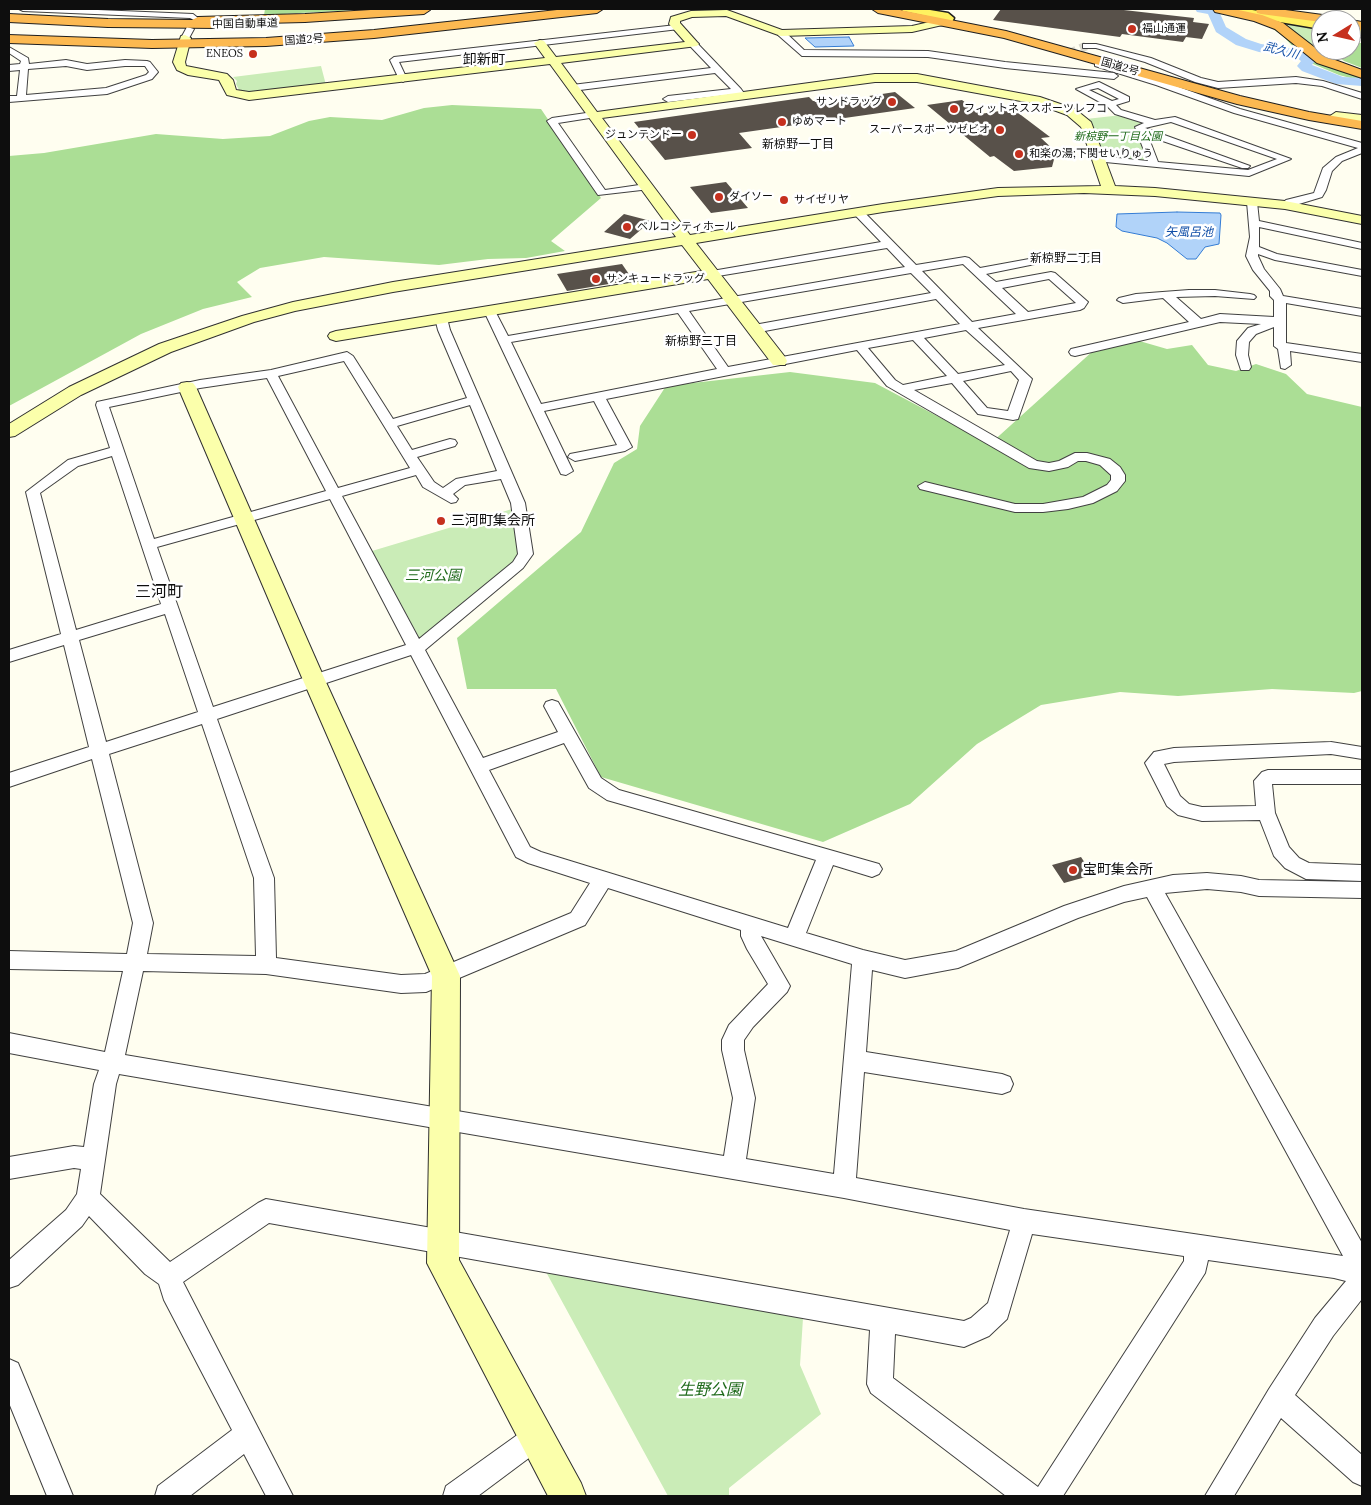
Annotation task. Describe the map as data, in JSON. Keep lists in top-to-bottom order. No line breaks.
{"streets":{"highway":["中国自動車道","国道2号"]},"districts":["卸新町","新椋野一丁目","新椋野二丁目","新椋野三丁目","三河町"],"water":["武久川","矢風呂池"],"parks":["新椋野一丁目公園","三河公園","生野公園"],"places":["福山通運","ENEOS","サンドラッグ","フィットネススポーツレフコ","ゆめマート","スーパースポーツゼビオ","ジュンテンドー","和楽の湯;下関せいりゅう","ダイソー","サイゼリヤ","ベルコシティホール","サンキュードラッグ","三河町集会所","宝町集会所"],"north":"left"}
